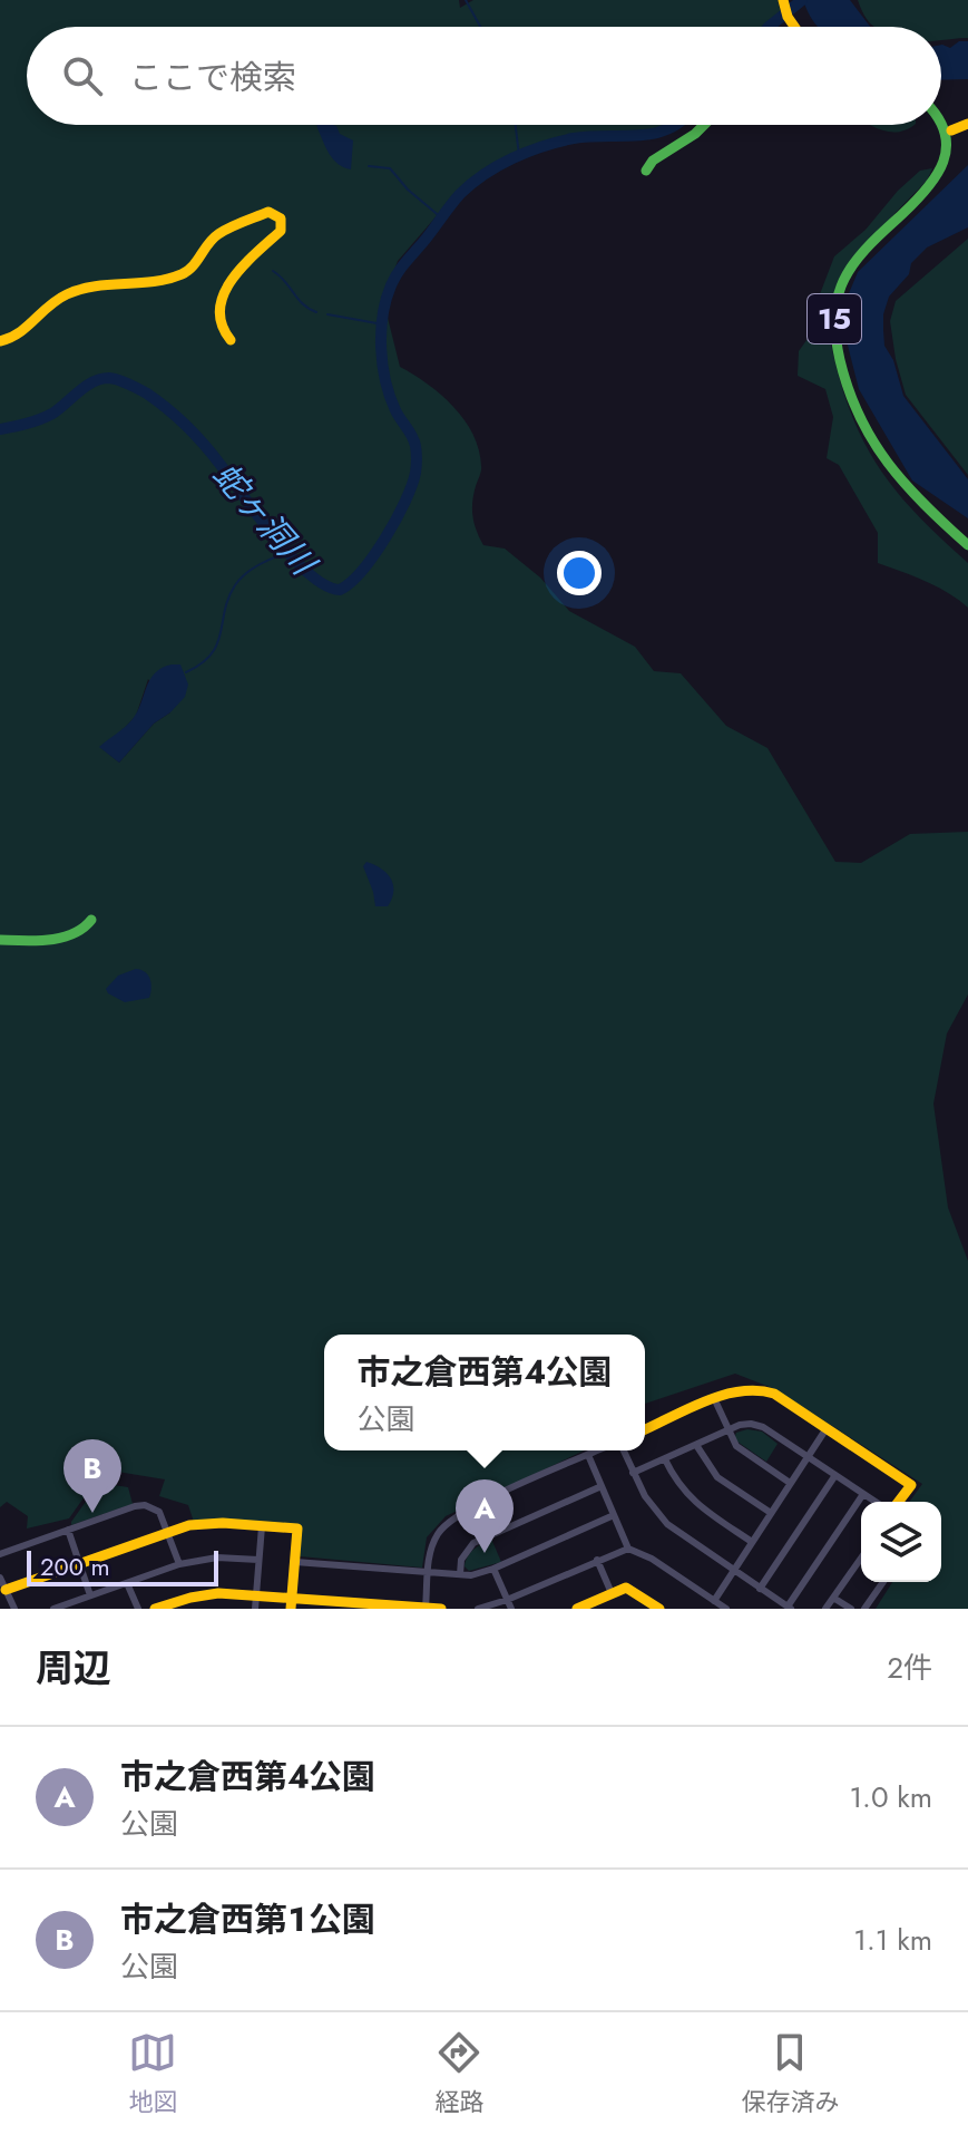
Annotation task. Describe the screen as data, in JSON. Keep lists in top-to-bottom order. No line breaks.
{"streets":{"street":["15"]},"water":["蛇ヶ洞川"],"scale_bar":"200 m","page":{"search":"ここで検索","popup":["市之倉西第４公園","公園"],"pins":["B","A"],"scale":"200 m","heading":["周辺","2件"],"list":[{"mark":"A","name":"市之倉西第４公園","note":"公園","value":"1.0 km"},{"mark":"B","name":"市之倉西第１公園","note":"公園","value":"1.1 km"}],"nav":["地図","経路","保存済み"]}}
